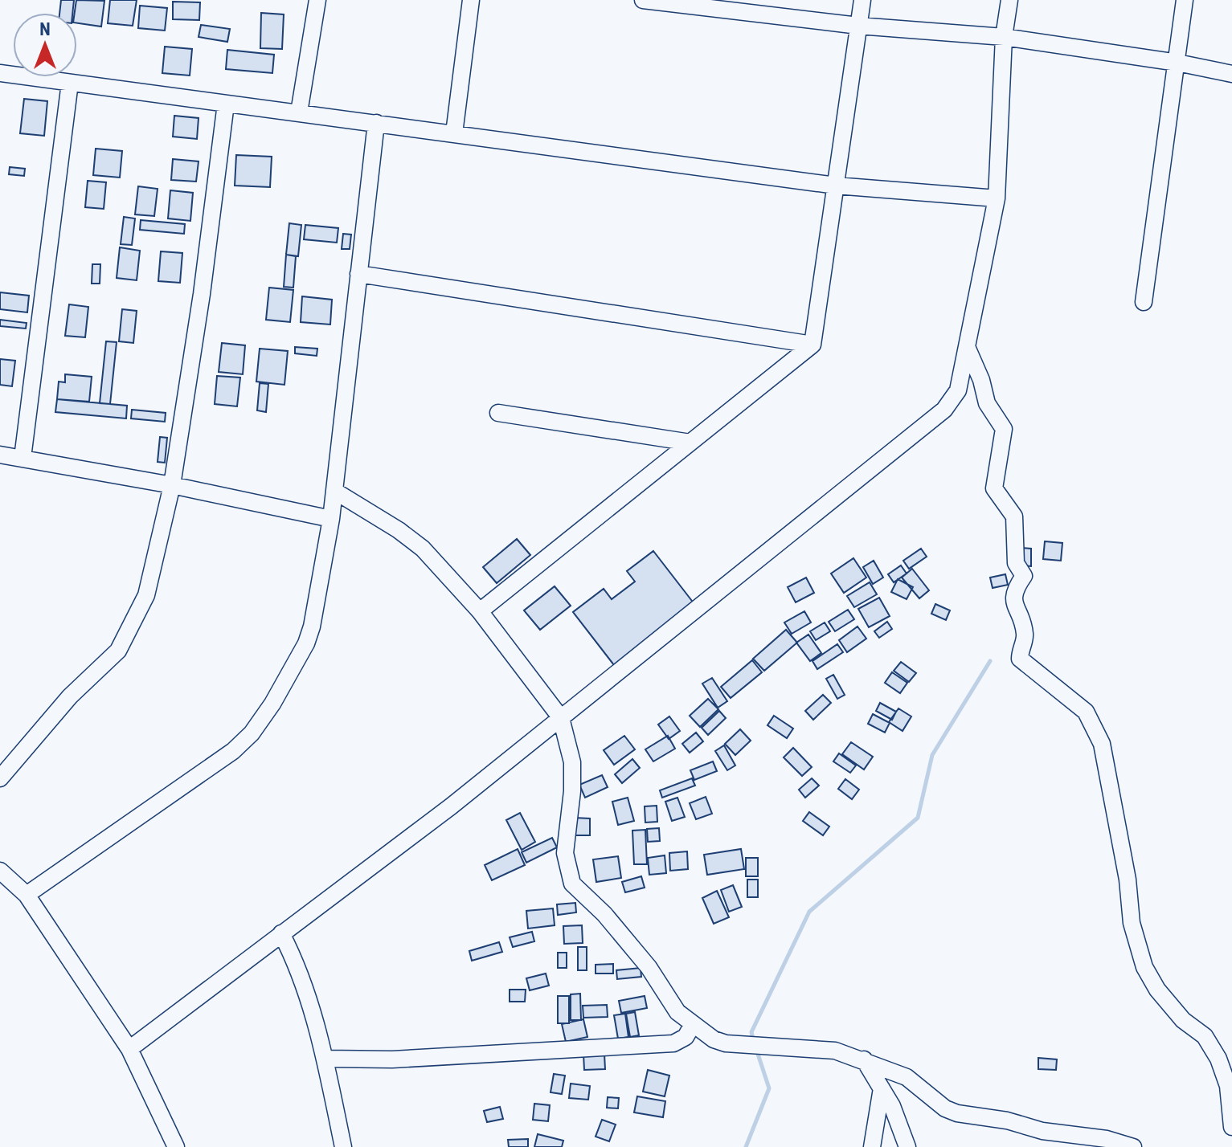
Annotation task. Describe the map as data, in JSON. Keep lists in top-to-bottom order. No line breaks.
{"north":"top"}
